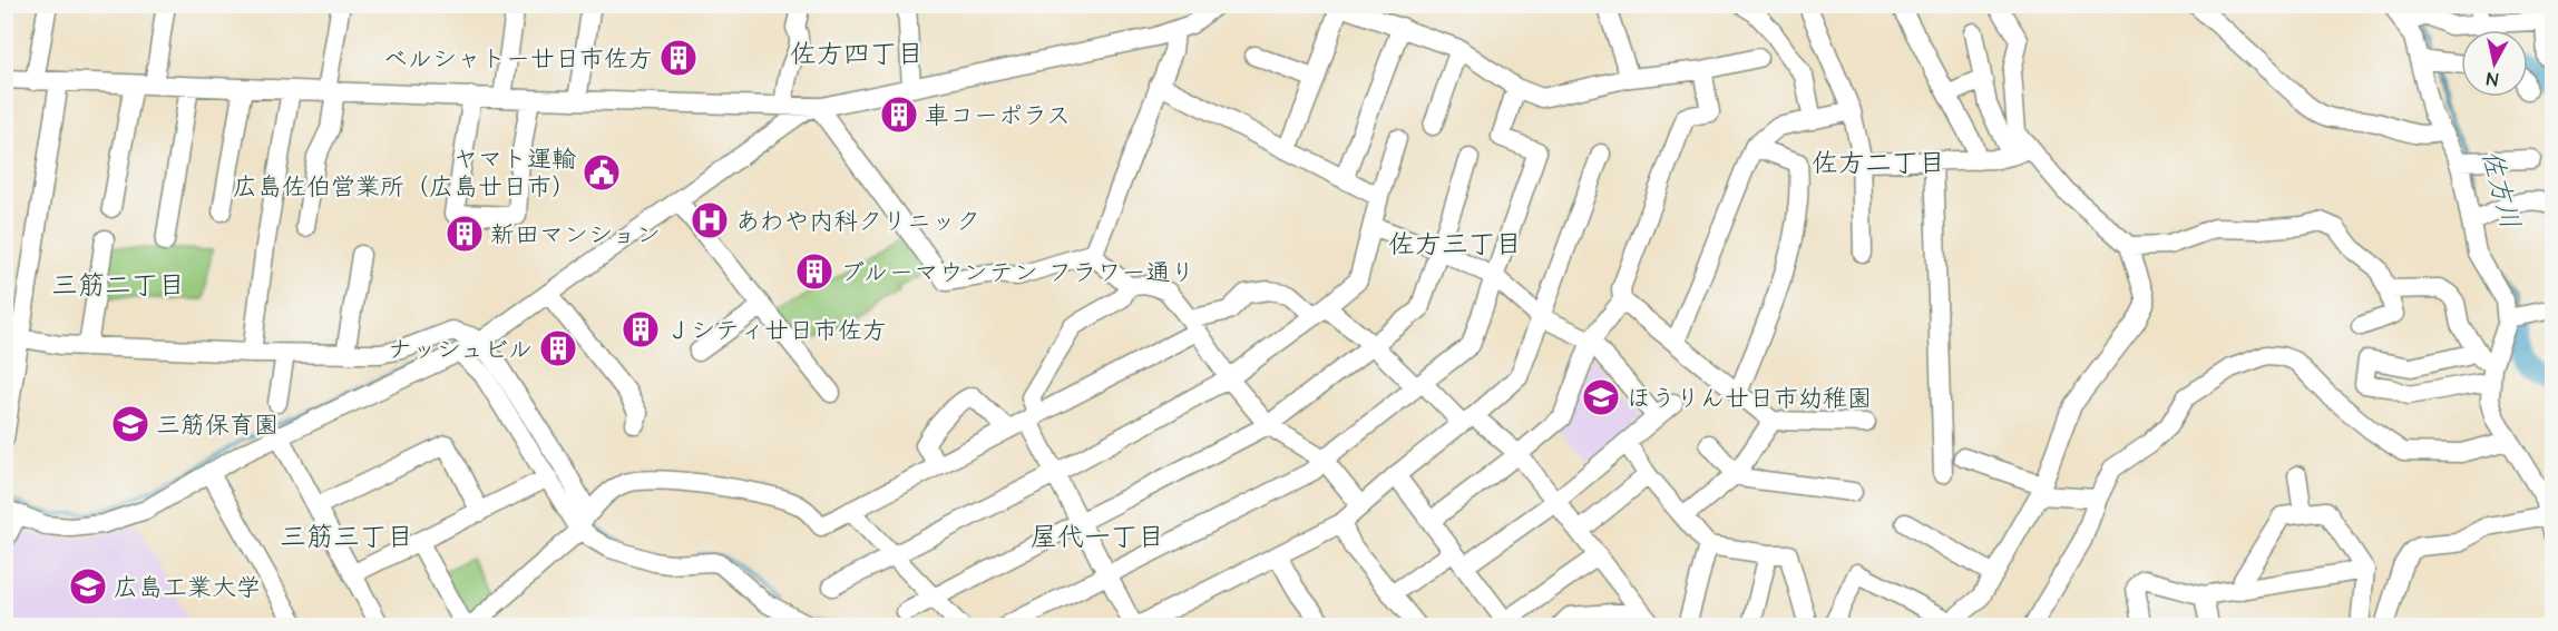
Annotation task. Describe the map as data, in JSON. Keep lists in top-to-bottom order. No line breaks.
{"districts":["佐方四丁目","佐方二丁目","佐方三丁目","三筋二丁目","三筋三丁目","屋代一丁目"],"water":["佐方川"],"places":{"building":["ベルシャトー廿日市佐方","車コーポラス","新田マンション","ブルーマウンテン フラワー通り","Ｊシティ廿日市佐方","ナッシュビル"],"public building":["ヤマト運輸 広島佐伯営業所（広島廿日市）"],"hospital":["あわや内科クリニック"],"school or university":["ほうりん廿日市幼稚園","三筋保育園","広島工業大学"]},"north":"bottom"}
